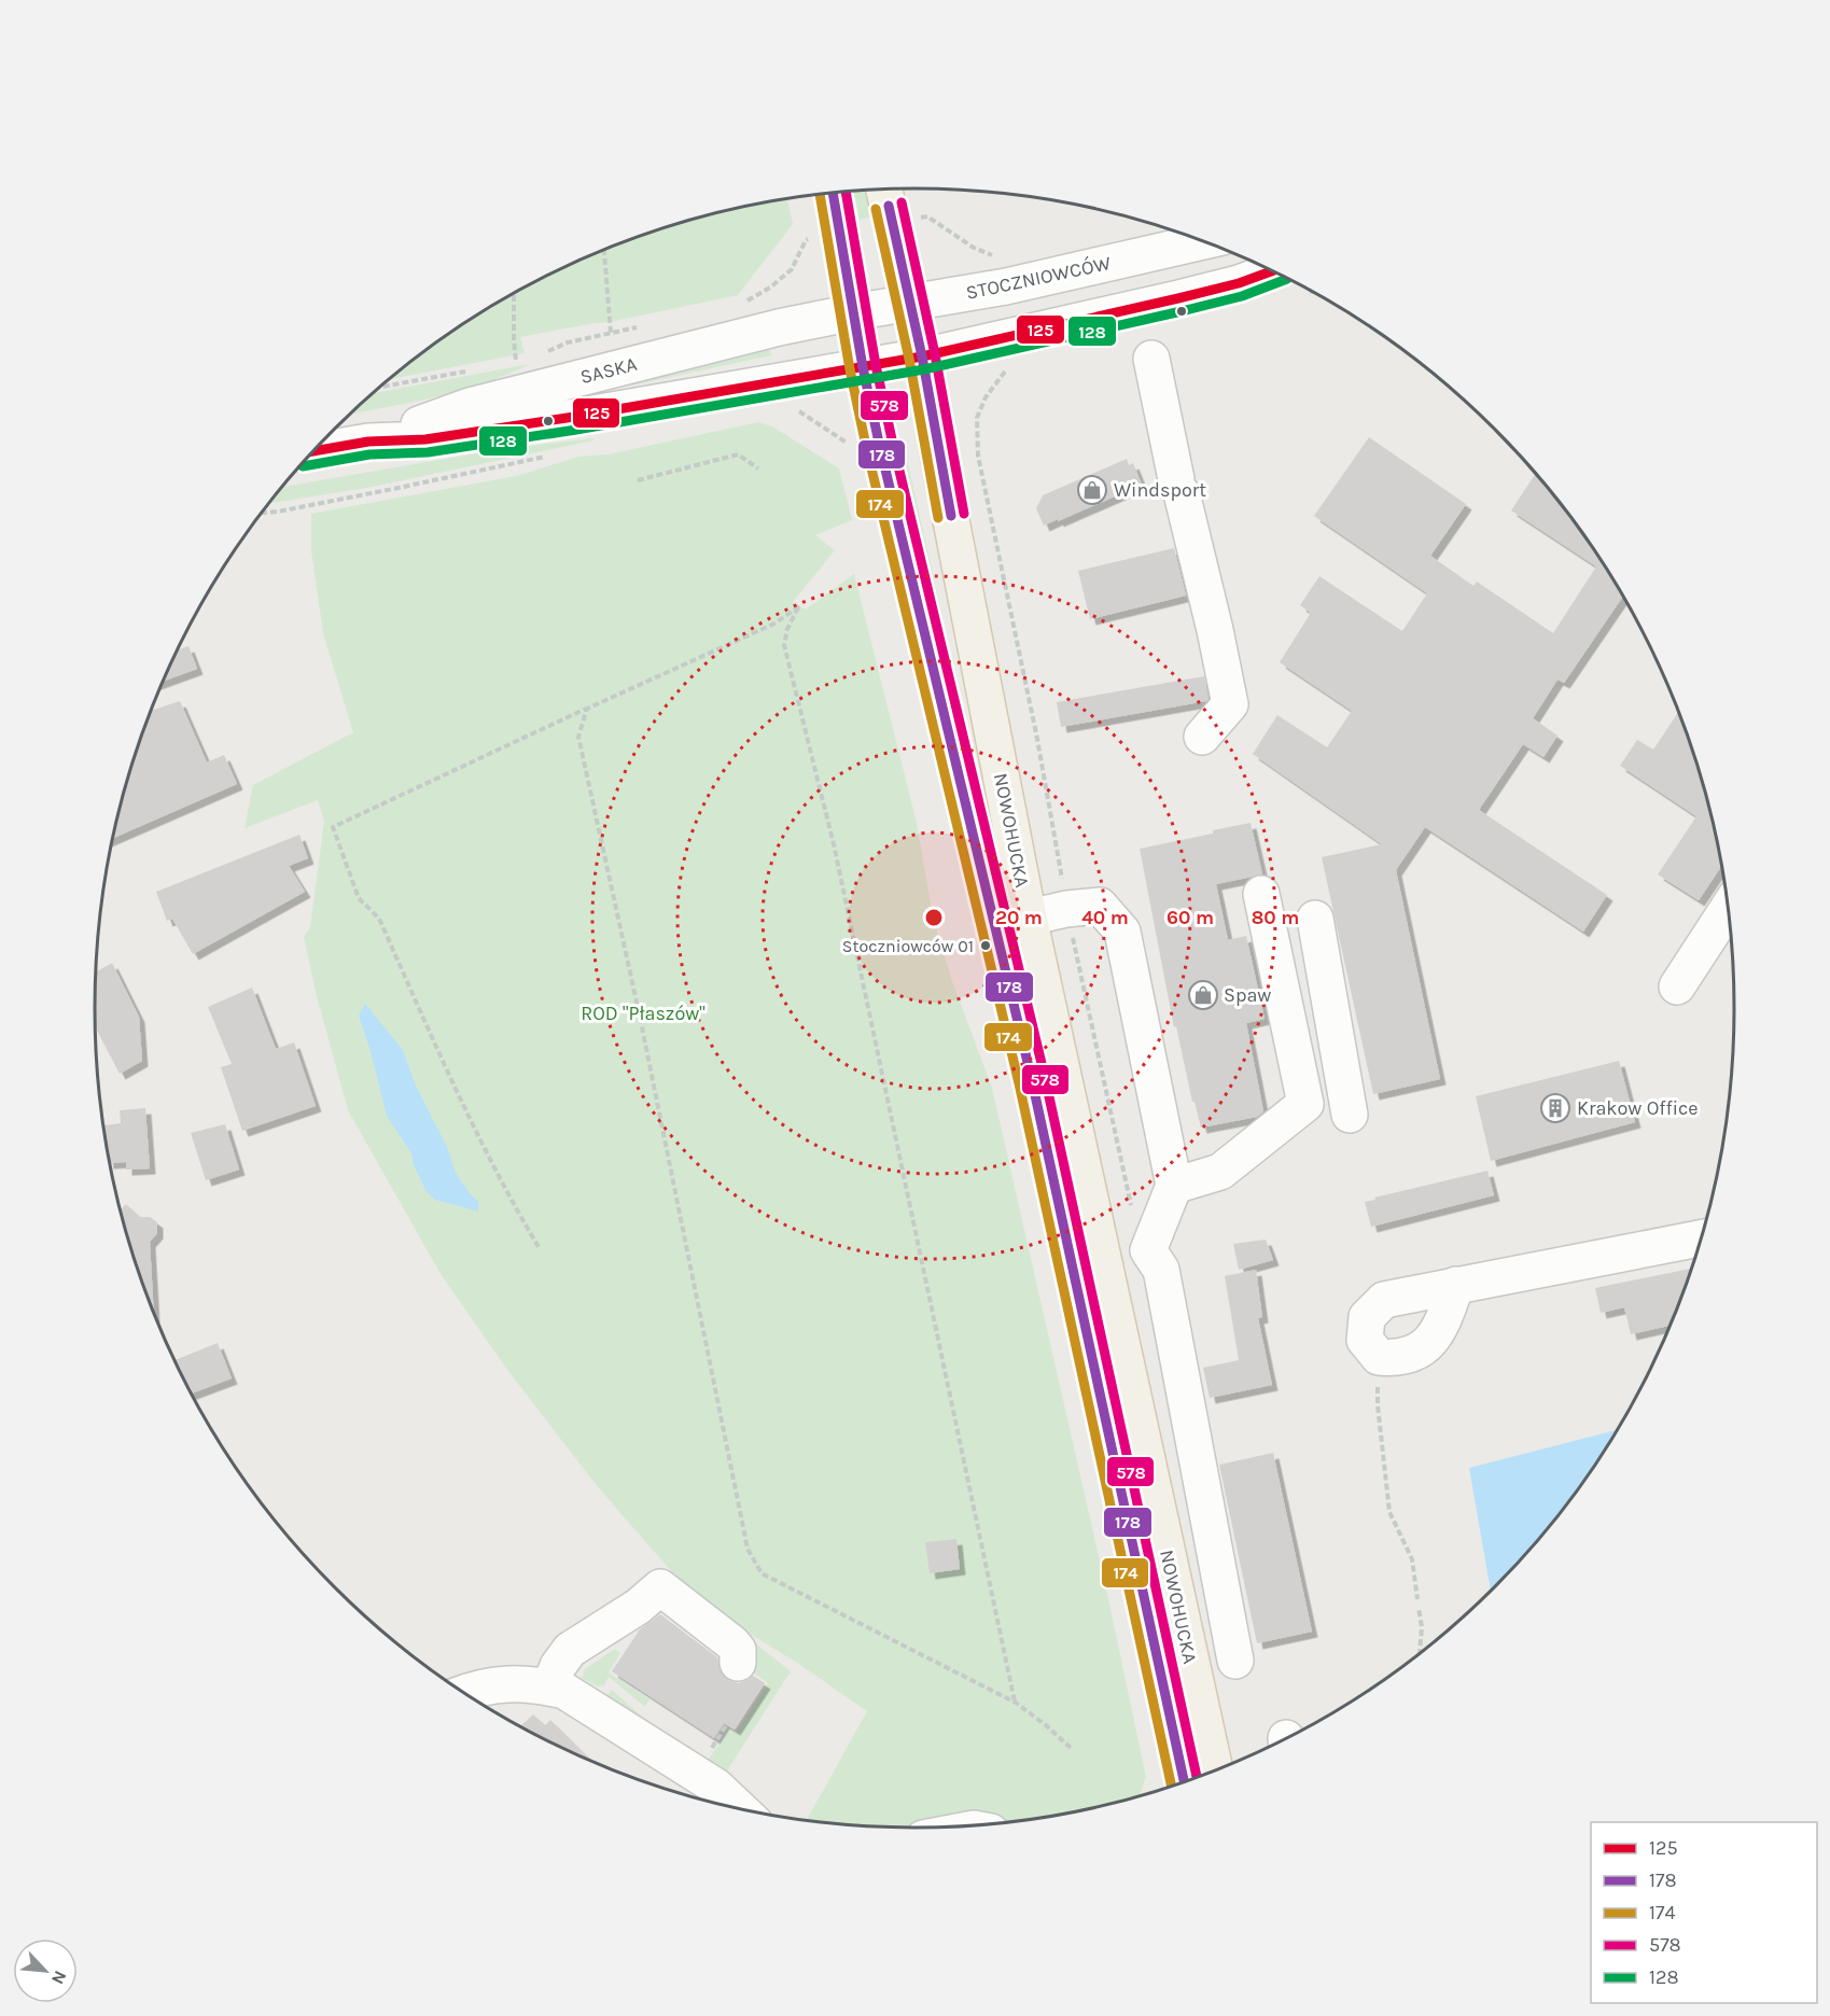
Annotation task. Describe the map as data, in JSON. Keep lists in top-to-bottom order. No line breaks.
{"streets":{"main road":["NOWOHUCKA"],"street":["STOCZNIOWCÓW","SASKA"]},"crossings":[["STOCZNIOWCÓW","SASKA"],["STOCZNIOWCÓW","NOWOHUCKA"],["SASKA","NOWOHUCKA"]],"parks":["ROD \"Płaszów\""],"places":{"shop":["Windsport","Spaw"],"other":["Stoczniowców 01"],"building":["Krakow Office"]},"lines":["transit line 578","transit line 178","transit line 174","transit line 125","transit line 128"],"legend":["125","178","174","578","128"],"north":"bottom right","rings":["20 m","40 m","60 m","80 m"]}
